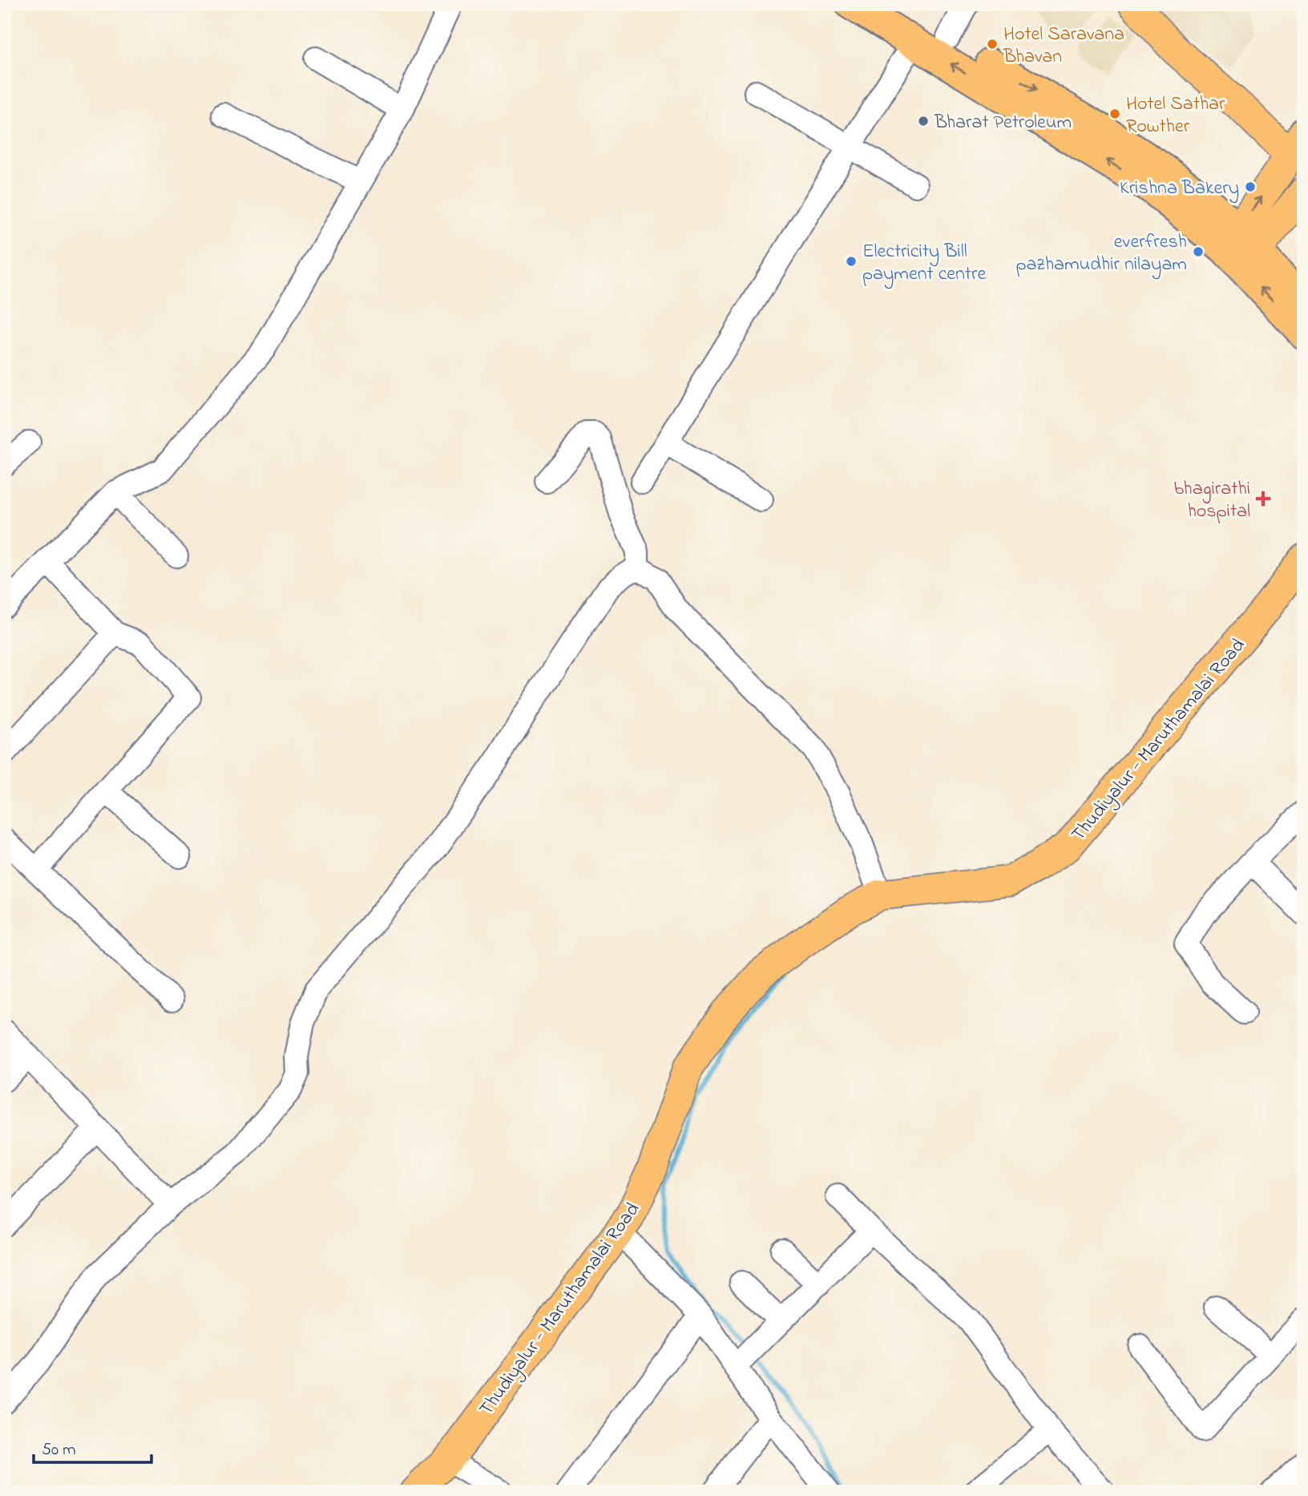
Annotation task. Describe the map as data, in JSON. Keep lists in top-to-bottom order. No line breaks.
{"streets":{"main road":["Thudiyalur - Maruthamalai Road"]},"places":{"other":["Hotel Saravana Bhavan","Hotel Sathar Rowther","Bharat Petroleum","Krishna Bakery","everfresh pazhamudhir nilayam","Electricity Bill payment centre"],"health":["bhagirathi hospital"]},"scale_bar":"50 m"}
